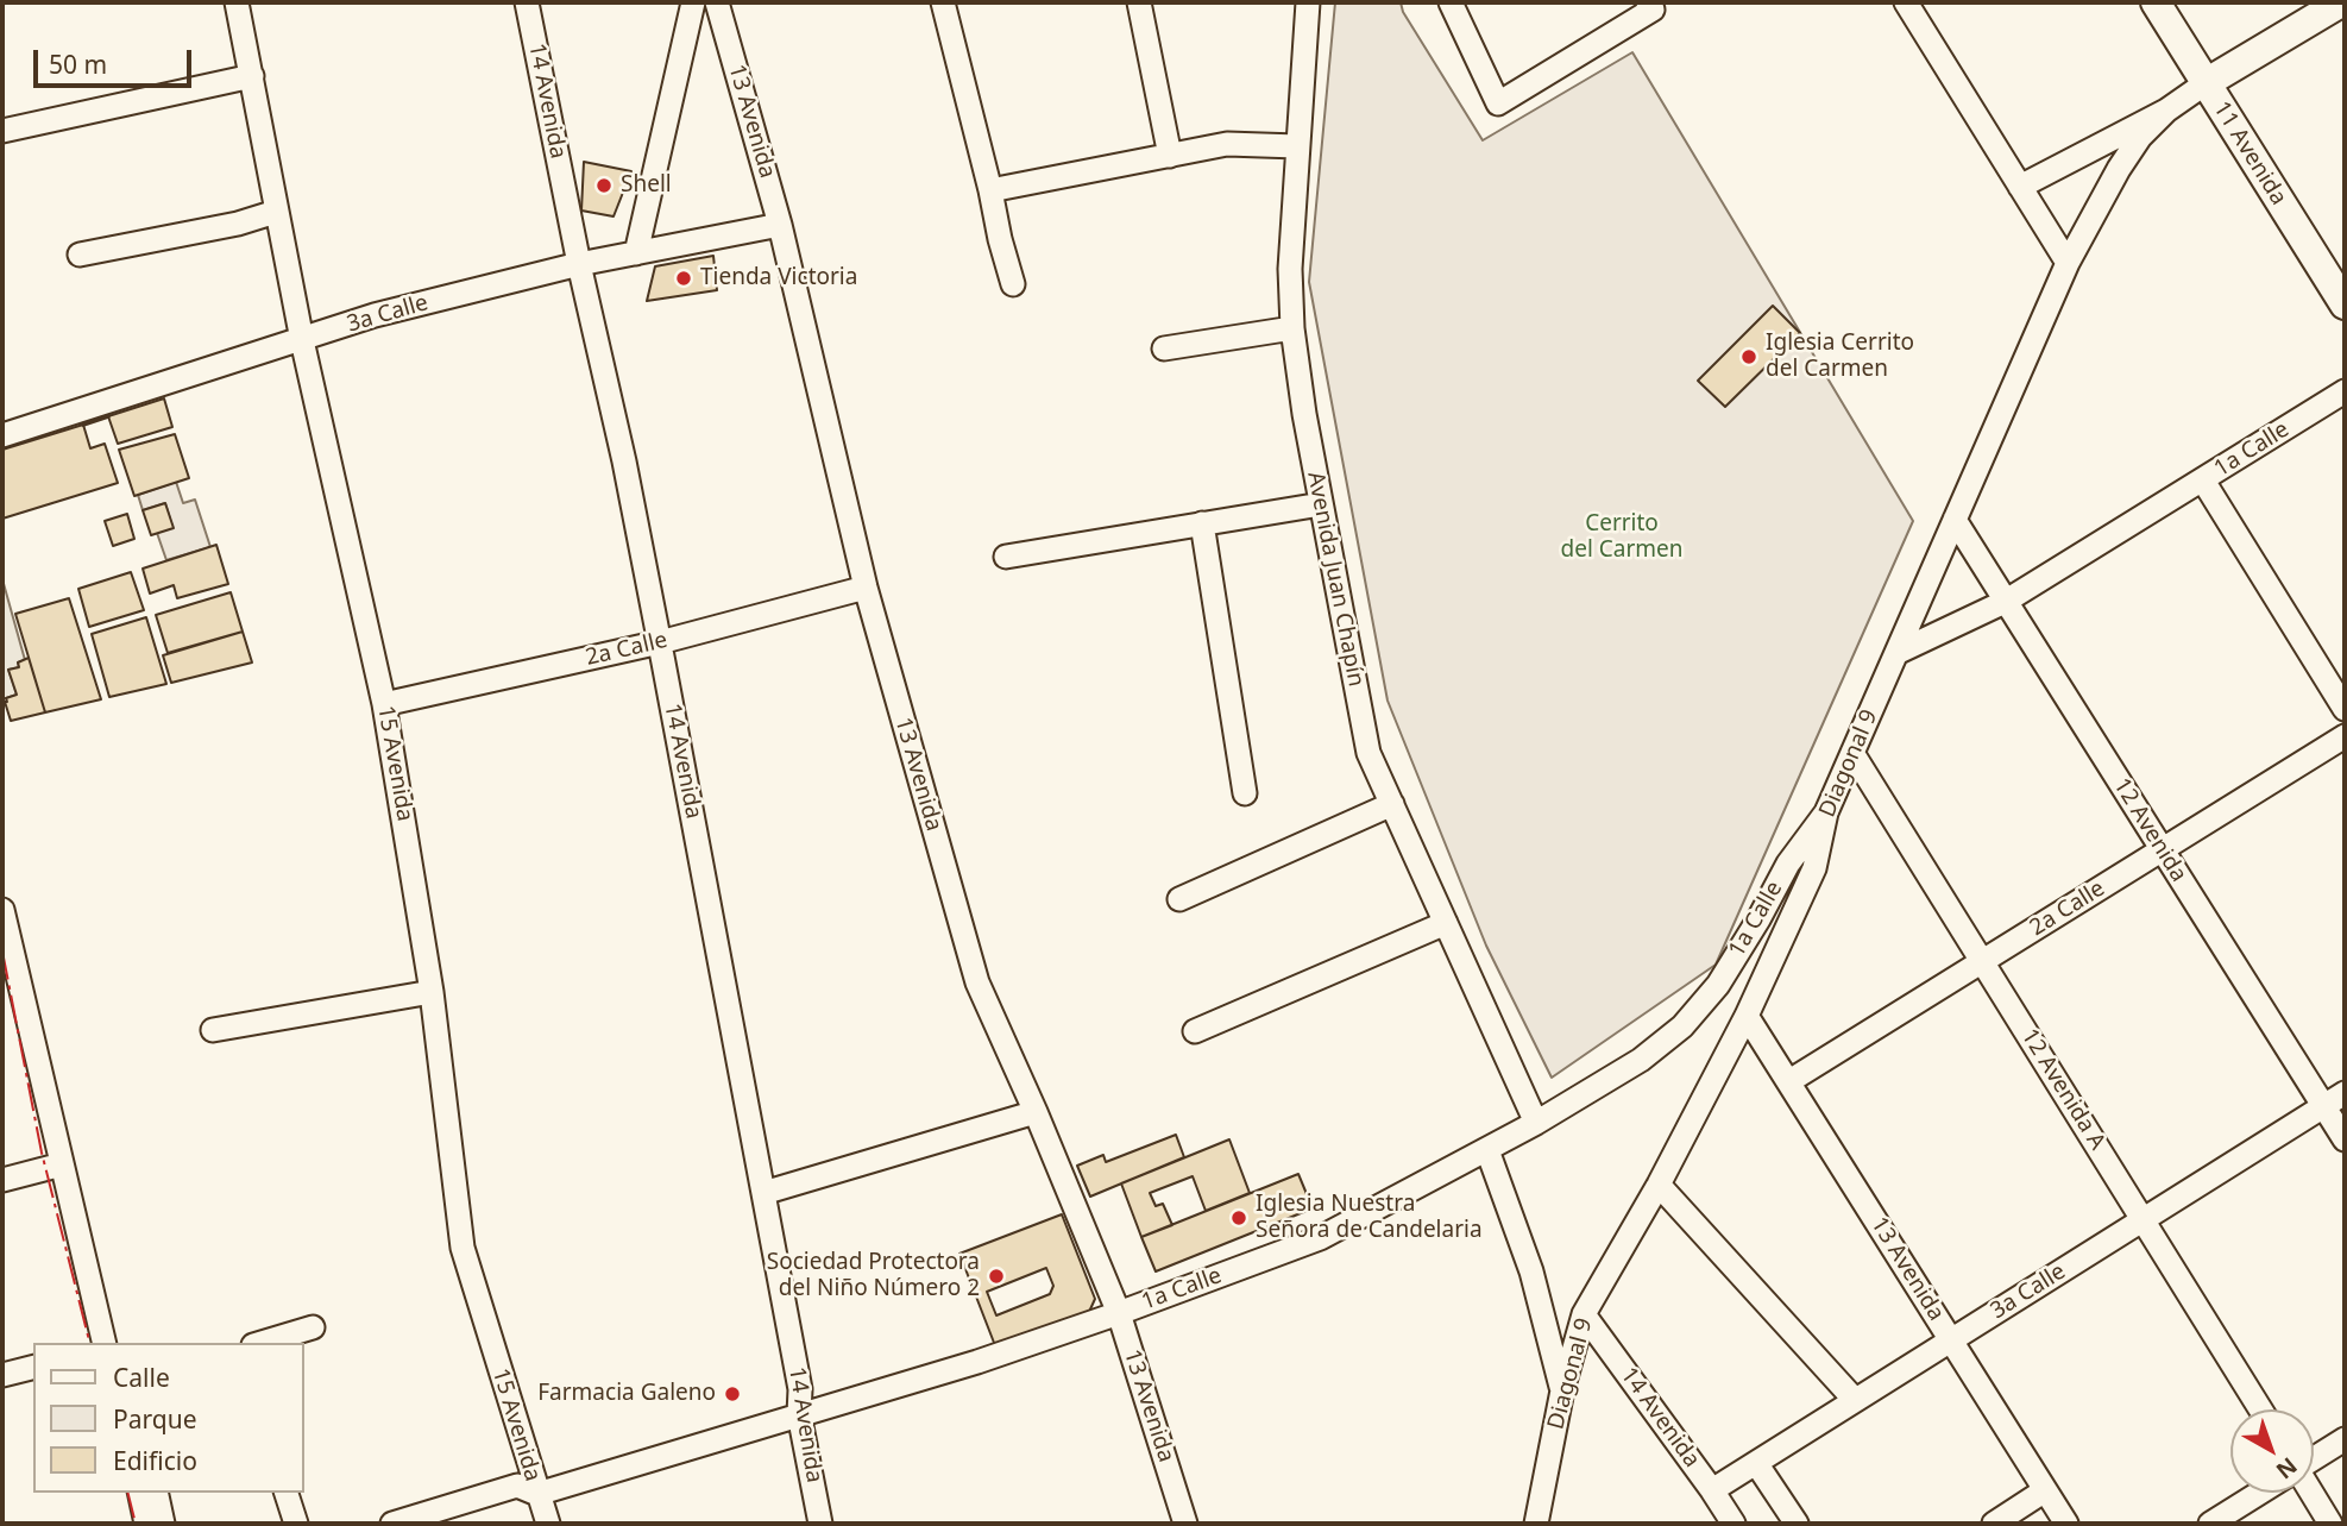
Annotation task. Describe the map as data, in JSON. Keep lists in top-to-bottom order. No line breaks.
{"streets":{"main road":["11 Avenida"],"street":["14 Avenida","13 Avenida","3a Calle","1a Calle","Avenida Juan Chapín","2a Calle","15 Avenida","Diagonal 9","12 Avenida","12 Avenida A"]},"crossings":[["14 Avenida","3a Calle"],["14 Avenida","1a Calle"],["14 Avenida","2a Calle"],["14 Avenida","Diagonal 9"],["13 Avenida","3a Calle"],["13 Avenida","1a Calle"],["13 Avenida","2a Calle"],["13 Avenida","Diagonal 9"],["3a Calle","15 Avenida"],["3a Calle","12 Avenida"],["3a Calle","12 Avenida A"],["1a Calle","Avenida Juan Chapín"],["1a Calle","15 Avenida"],["1a Calle","Diagonal 9"],["1a Calle","12 Avenida"],["2a Calle","15 Avenida"],["2a Calle","12 Avenida"],["2a Calle","12 Avenida A"],["Diagonal 9","12 Avenida"],["Diagonal 9","12 Avenida A"]],"parks":["Cerrito del Carmen"],"places":["Shell","Tienda Victoria","Iglesia Cerrito del Carmen","Iglesia Nuestra Señora de Candelaria","Sociedad Protectora del Niño Número 2","Farmacia Galeno"],"legend":["Calle","Parque","Edificio"],"scale_bar":"50 m","north":"bottom right"}
